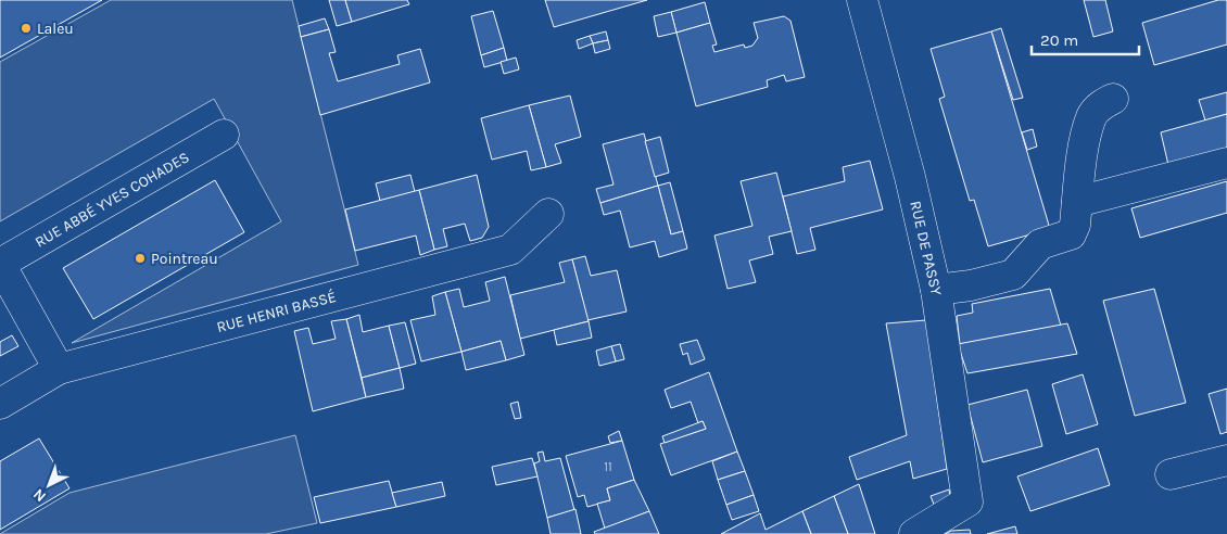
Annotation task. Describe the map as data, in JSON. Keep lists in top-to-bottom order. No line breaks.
{"streets":{"street":["RUE ABBÉ YVES COHADES","RUE DE PASSY","RUE HENRI BASSÉ"]},"crossings":[["RUE ABBÉ YVES COHADES","RUE HENRI BASSÉ"]],"places":["Laleu","Pointreau"],"house_numbers":["11"],"scale_bar":"20 m","north":"bottom left"}
